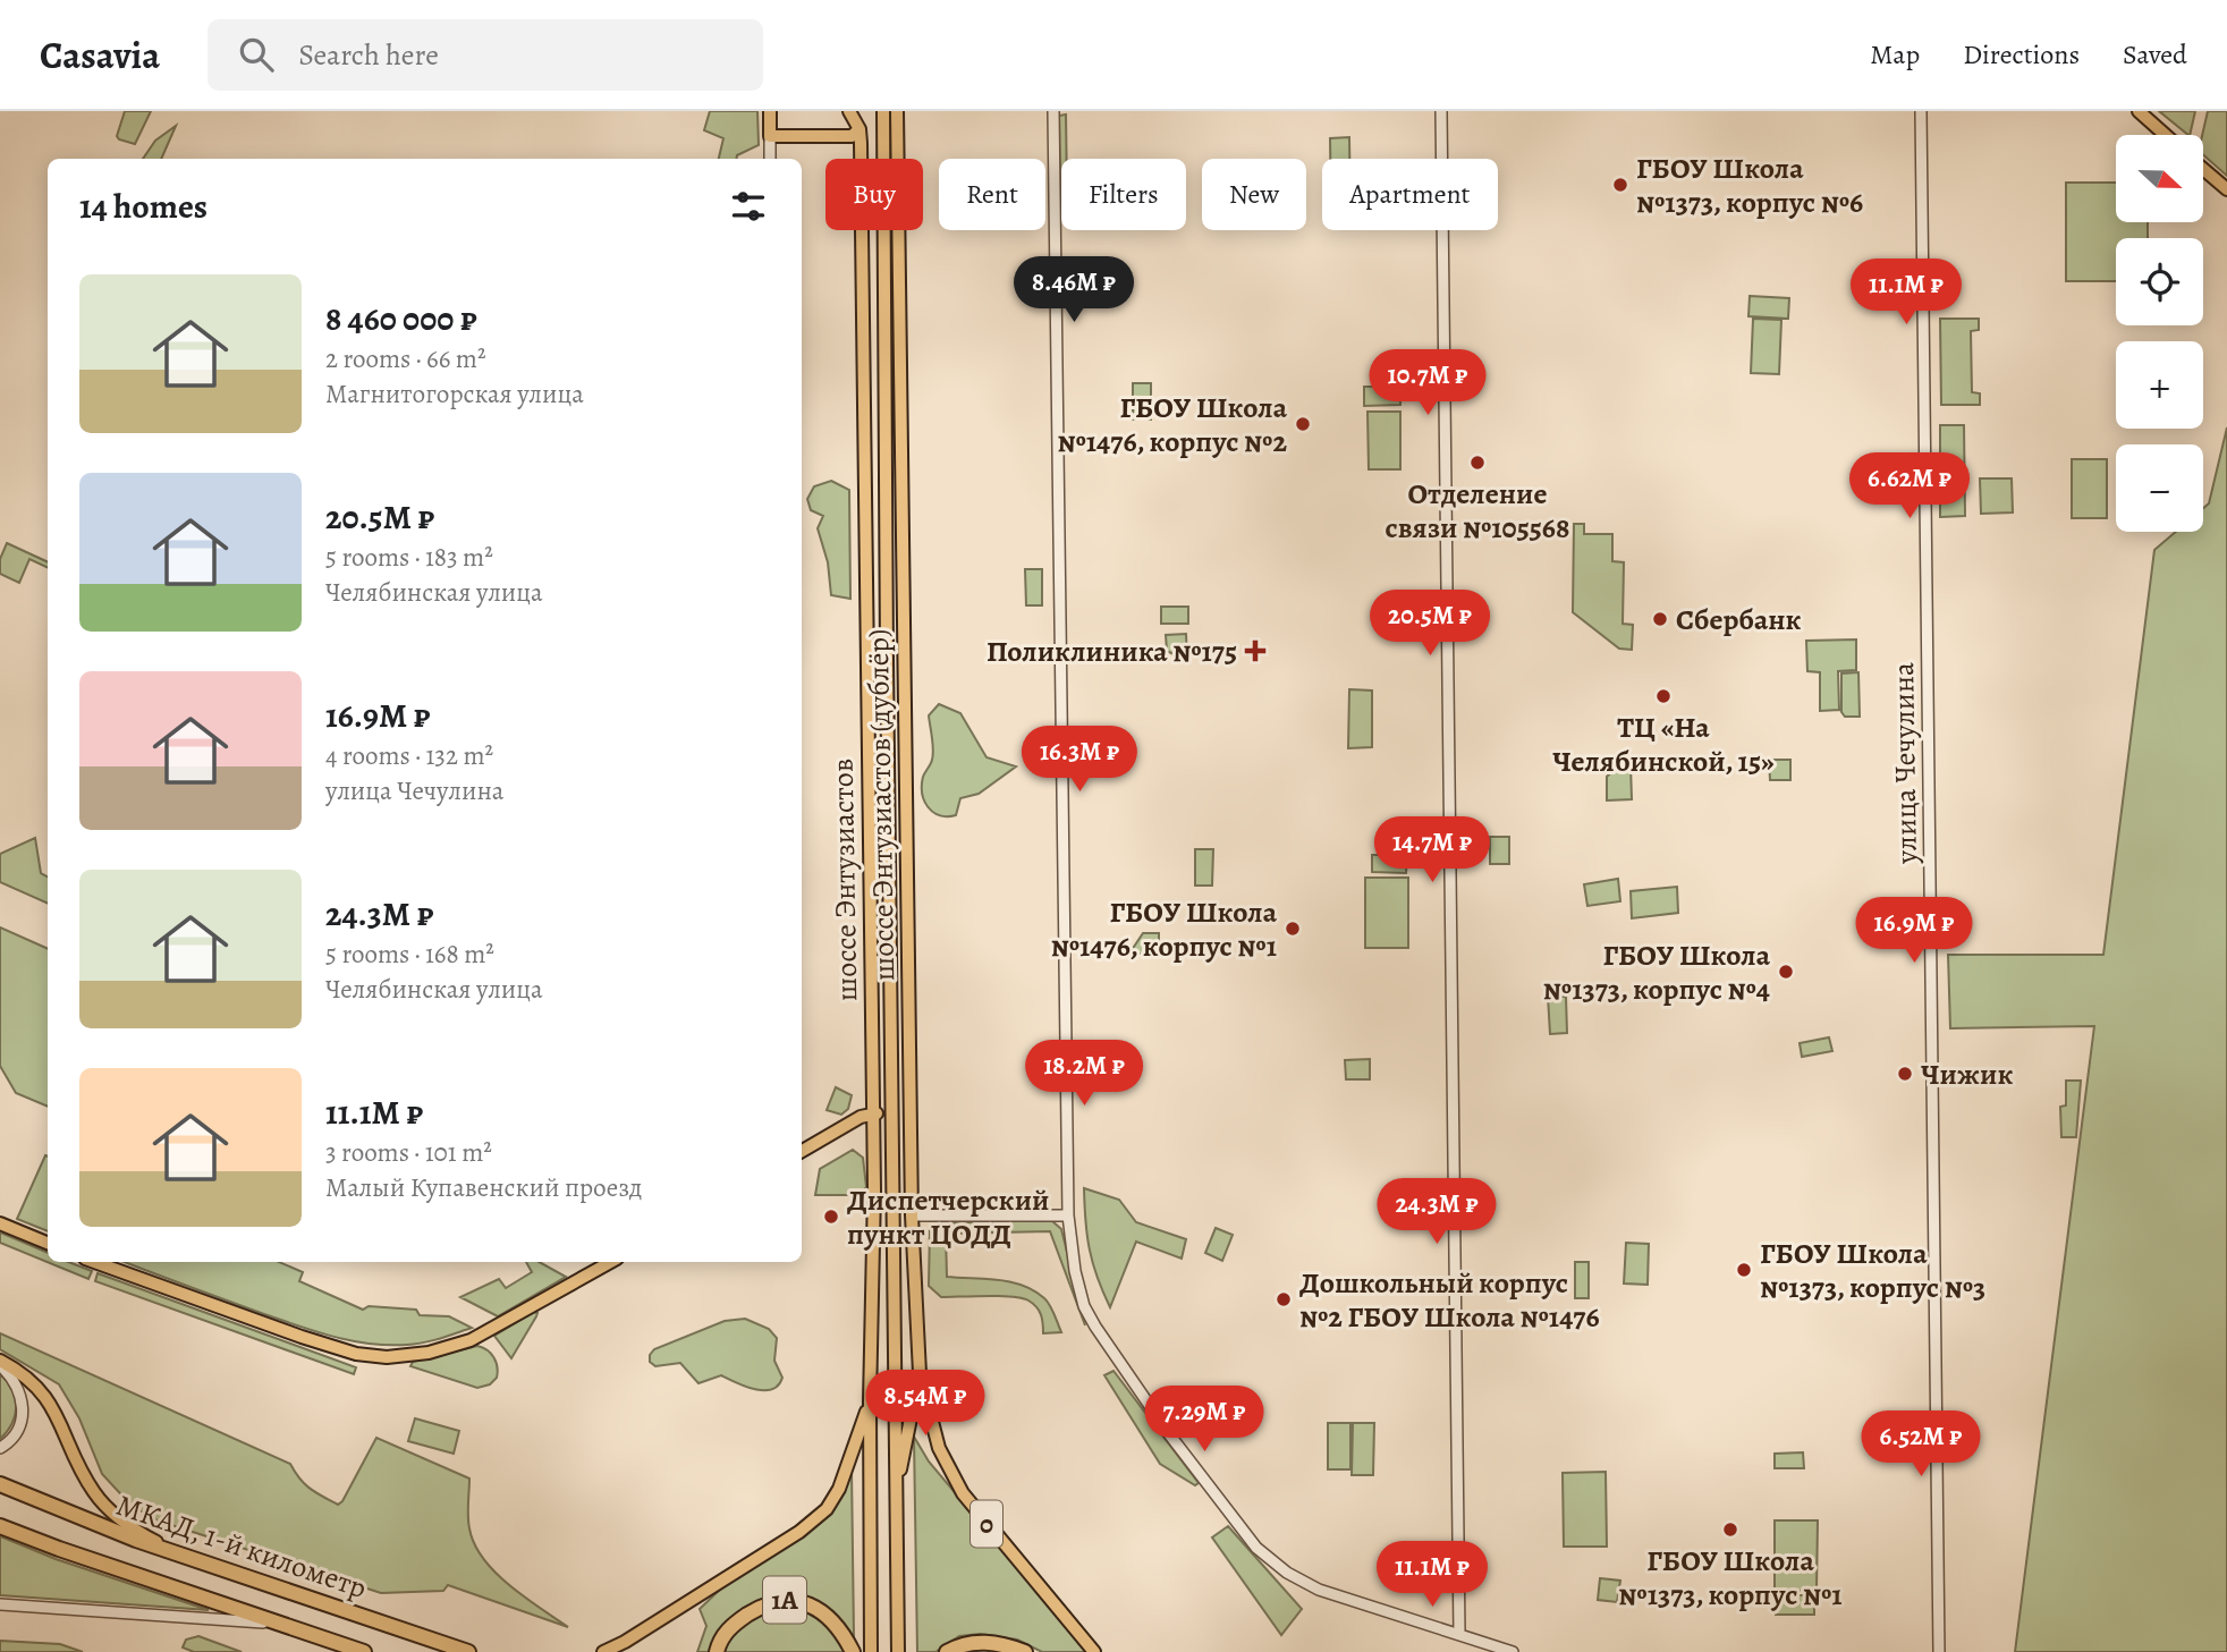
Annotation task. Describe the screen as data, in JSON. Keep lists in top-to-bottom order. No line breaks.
{"streets":{"highway":["МКАД, 1-й километр","1A"],"main road":["шоссе Энтузиастов (дублёр)","шоссе Энтузиастов","0"],"street":["улица Чечулина"]},"crossings":[["шоссе Энтузиастов (дублёр)","шоссе Энтузиастов"],["шоссе Энтузиастов (дублёр)","0"]],"places":{"other":["ГБОУ Школа №1373, корпус №6","ГБОУ Школа №1476, корпус №2","Отделение связи №105568","Сбербанк","ТЦ «На Челябинской, 15»","ГБОУ Школа №1476, корпус №1","ГБОУ Школа №1373, корпус №4","Чижик","Диспетчерский пункт ЦОДД","ГБОУ Школа №1373, корпус №3","Дошкольный корпус №2 ГБОУ Школа №1476","ГБОУ Школа №1373, корпус №1"],"health":["Поликлиника №175"]},"north":"right","page":{"header":"Casavia","search":"Search here","nav":["Map","Directions","Saved"],"map_buttons":["+","−"],"chip":["Buy","Rent","Filters","New","Apartment"],"heading":"14 homes","list":[{"name":"8 460 000 ₽","note":"2 rooms · 66 m² · Магнитогорская улица"},{"name":"20.5M ₽","note":"5 rooms · 183 m² · Челябинская улица"},{"name":"16.9M ₽","note":"4 rooms · 132 m² · улица Чечулина"},{"name":"24.3M ₽","note":"5 rooms · 168 m² · Челябинская улица"},{"name":"11.1M ₽","note":"3 rooms · 101 m² · Малый Купавенский проезд"}],"price":["8.46M ₽","11.1M ₽","10.7M ₽","6.62M ₽","20.5M ₽","16.3M ₽","14.7M ₽","16.9M ₽","18.2M ₽","24.3M ₽","8.54M ₽","7.29M ₽","6.52M ₽","11.1M ₽"]}}
